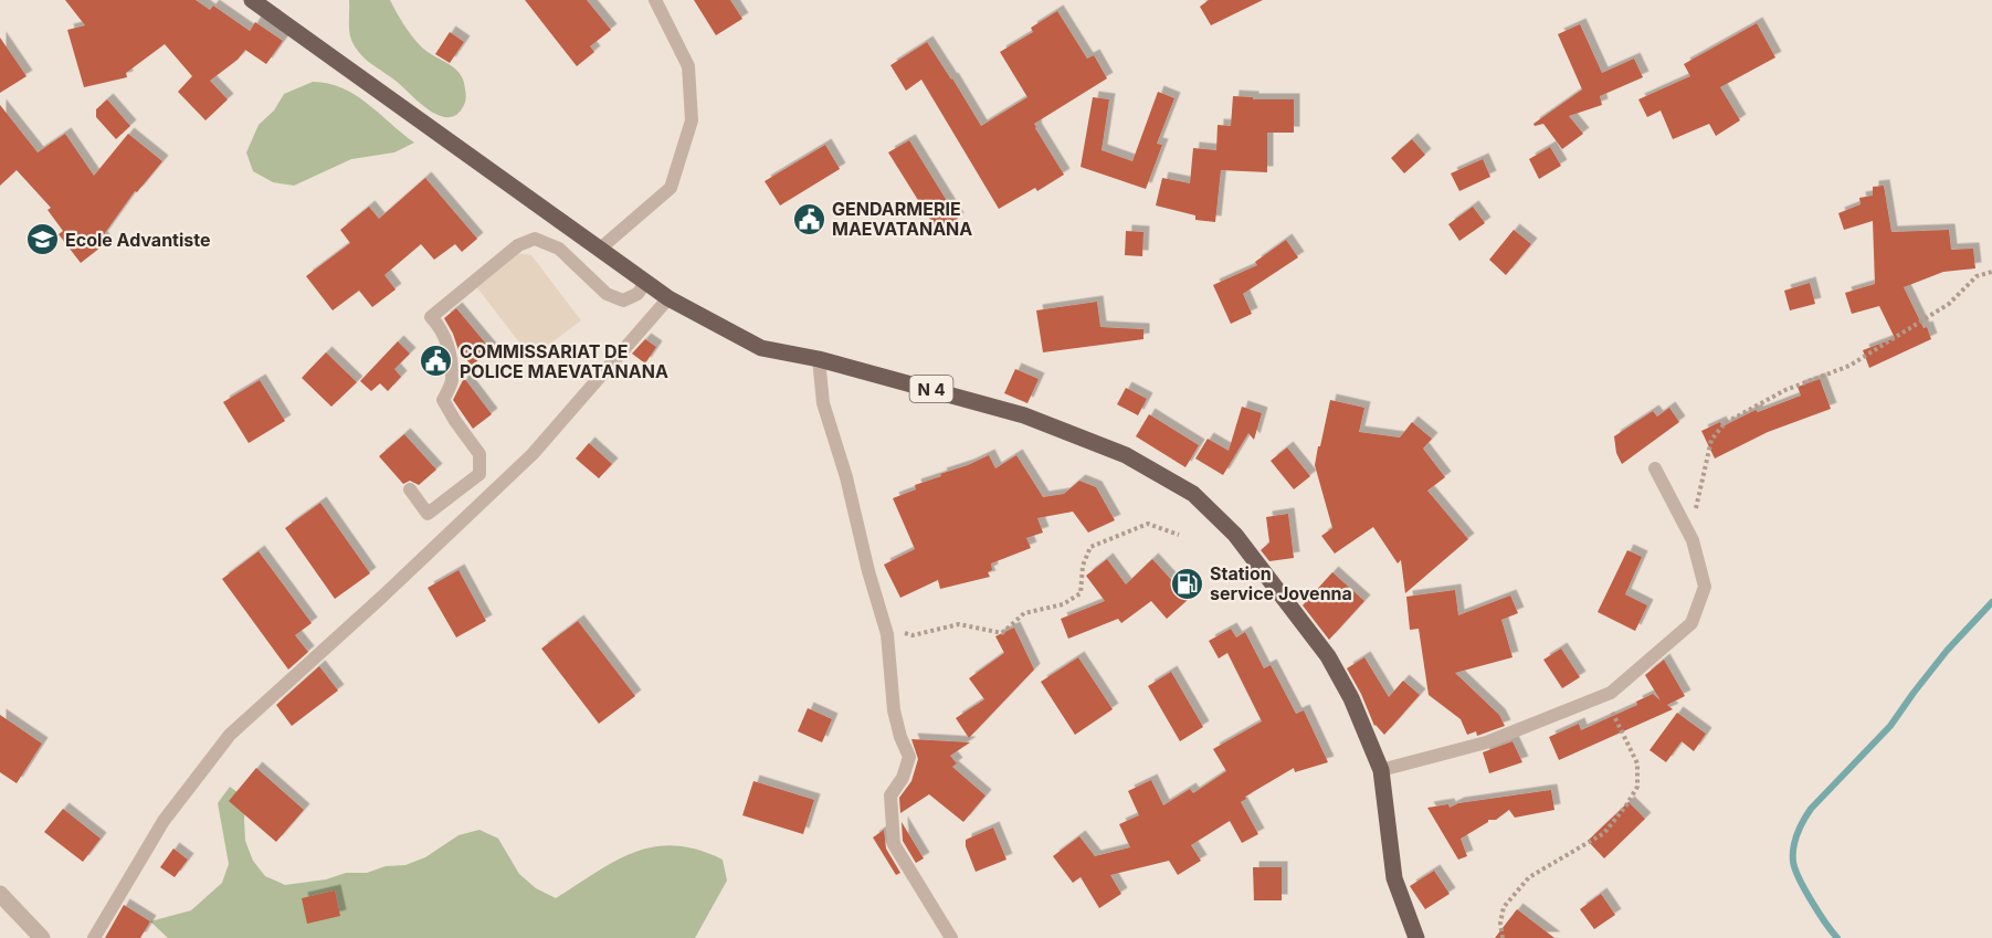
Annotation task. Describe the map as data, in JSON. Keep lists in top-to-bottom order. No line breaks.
{"streets":{"main road":["N 4"]},"places":{"public building":["GENDARMERIE MAEVATANANA","COMMISSARIAT DE POLICE MAEVATANANA"],"school or university":["Ecole Advantiste"],"fuel station":["Station service Jovenna"]}}
